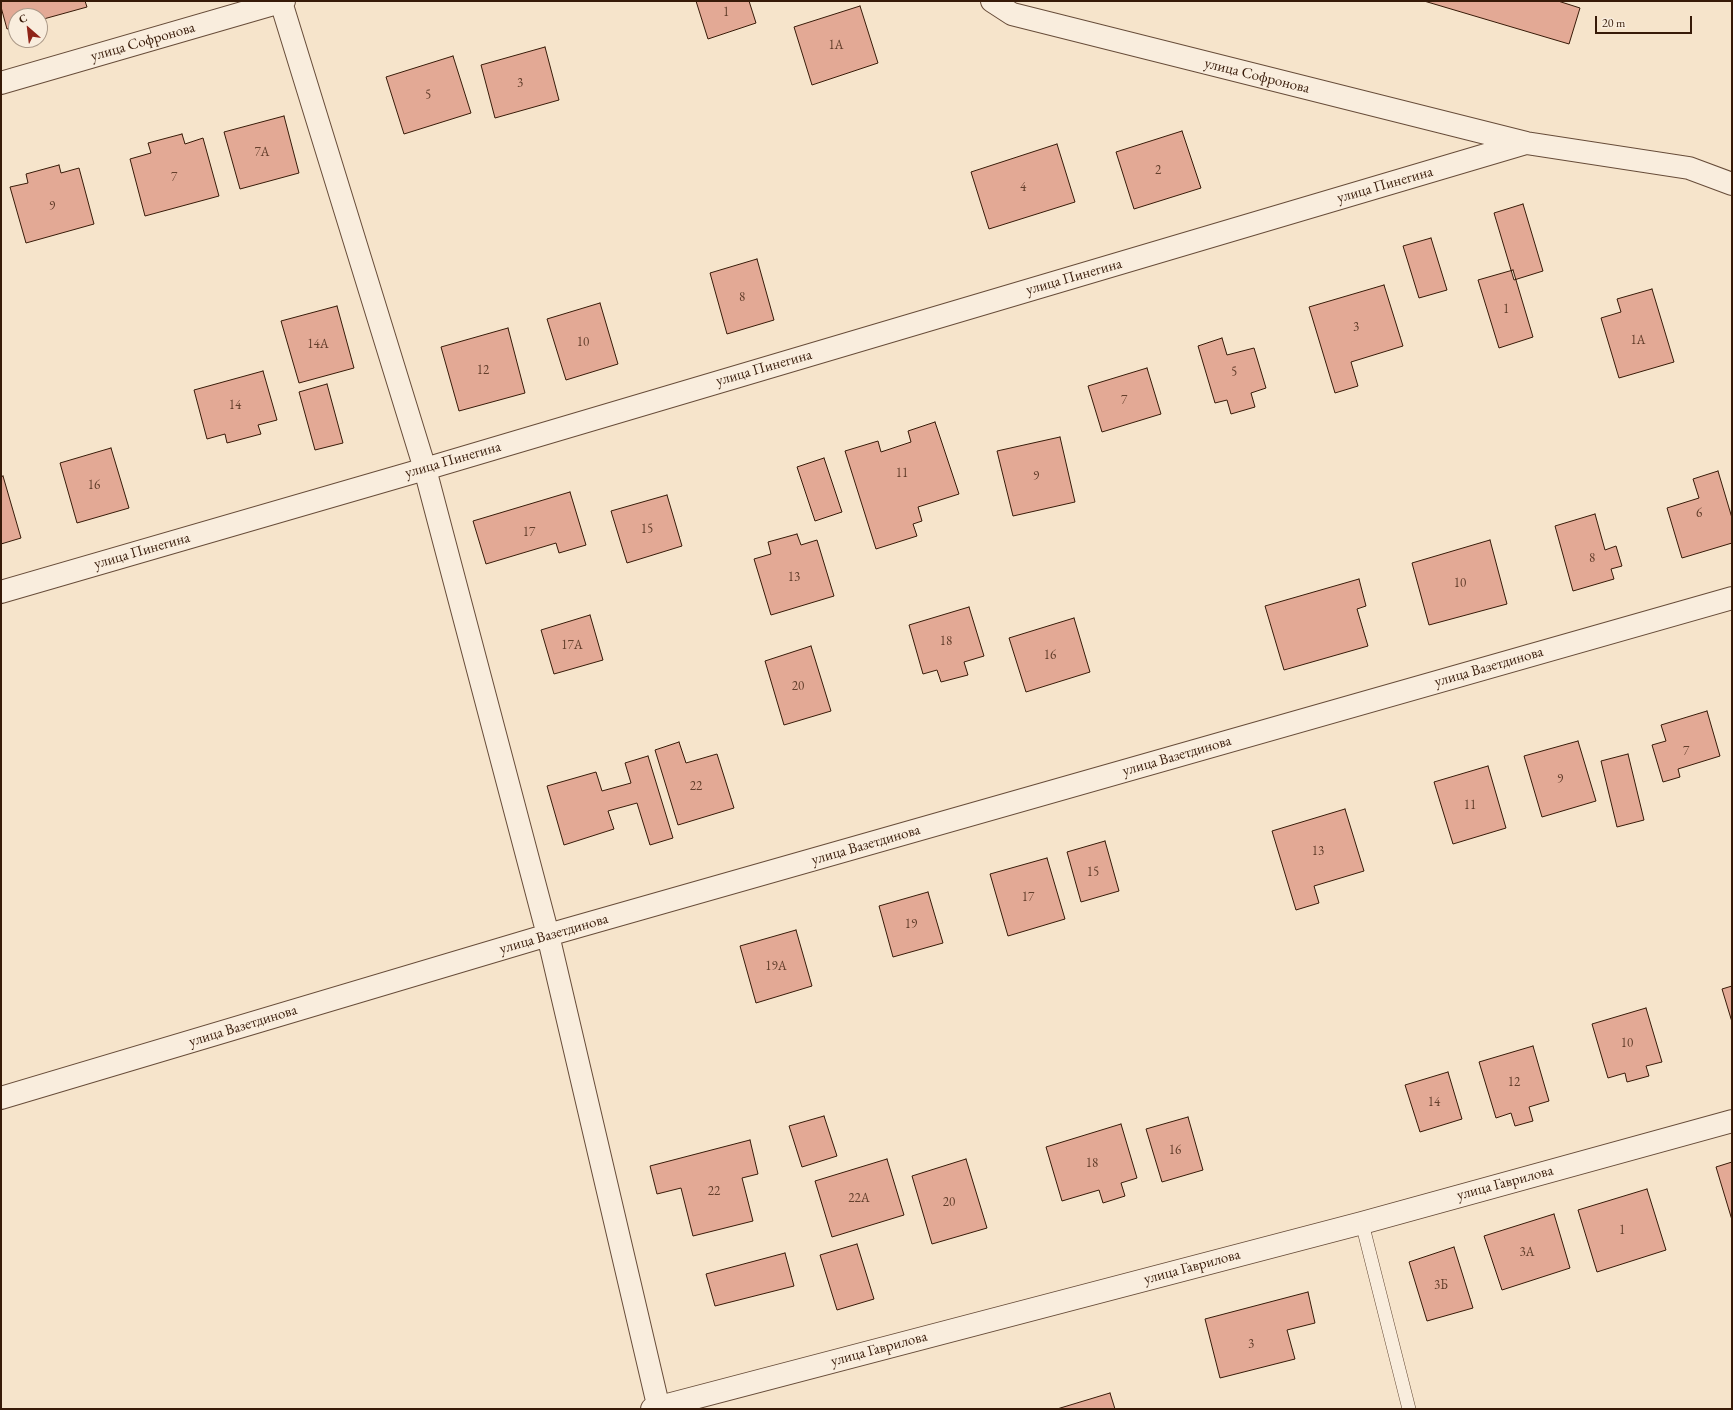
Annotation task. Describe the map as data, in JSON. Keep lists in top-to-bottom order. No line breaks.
{"streets":{"street":["улица Софронова","улица Пинегина","улица Вазетдинова","улица Гаврилова"]},"crossings":[["улица Софронова","улица Пинегина"]],"house_numbers":["1","1А","3","5","7А","2","7","4","9","8","1","3","1А","10","14А","12","5","7","14","11","9","16","6","15","17","8","13","10","18","17А","16","20","7","9","22","11","13","15","17","19","19А","10","12","14","16","18","22","22А","20","1","3А","3Б","3"],"scale_bar":"20 m","north":"top left"}
